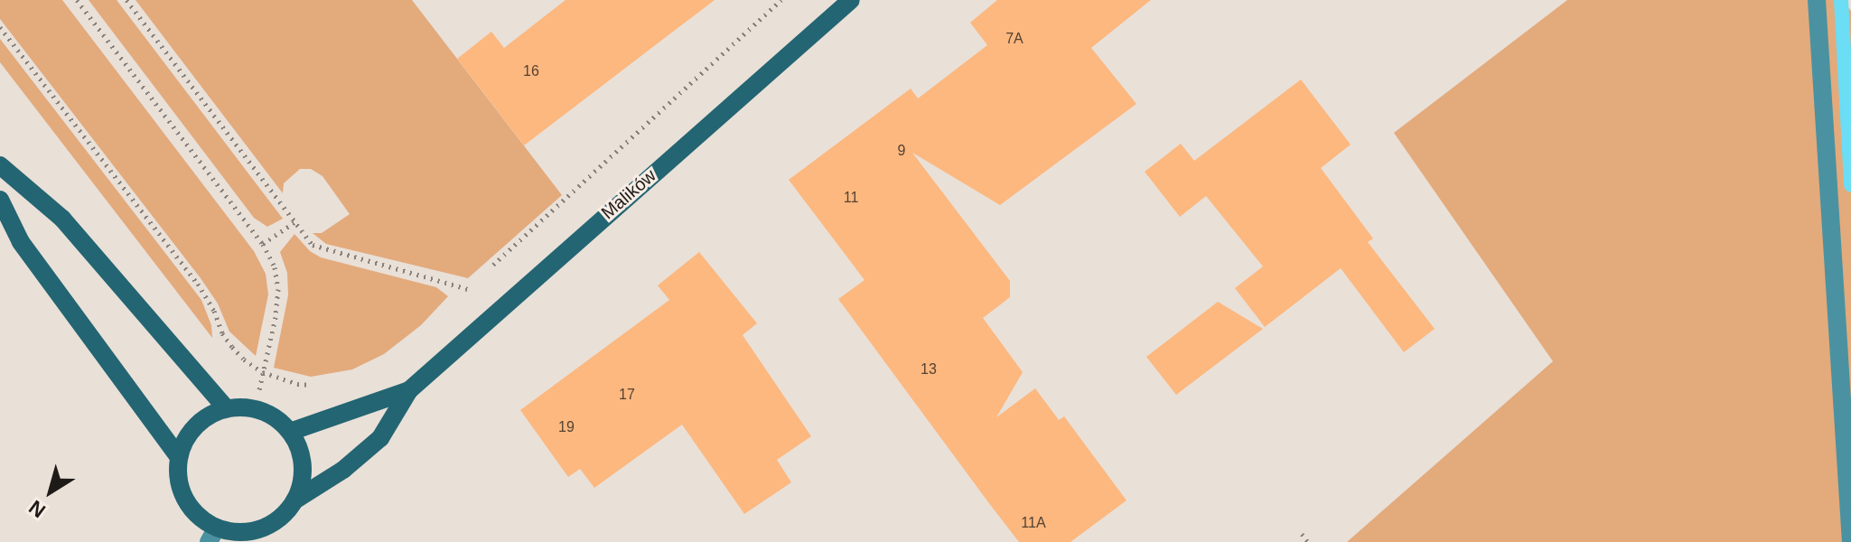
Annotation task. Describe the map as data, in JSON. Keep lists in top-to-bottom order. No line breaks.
{"streets":{"main road":["Malików"]},"house_numbers":["7A","16","9","11","13","17","19","11A"],"north":"bottom left"}
